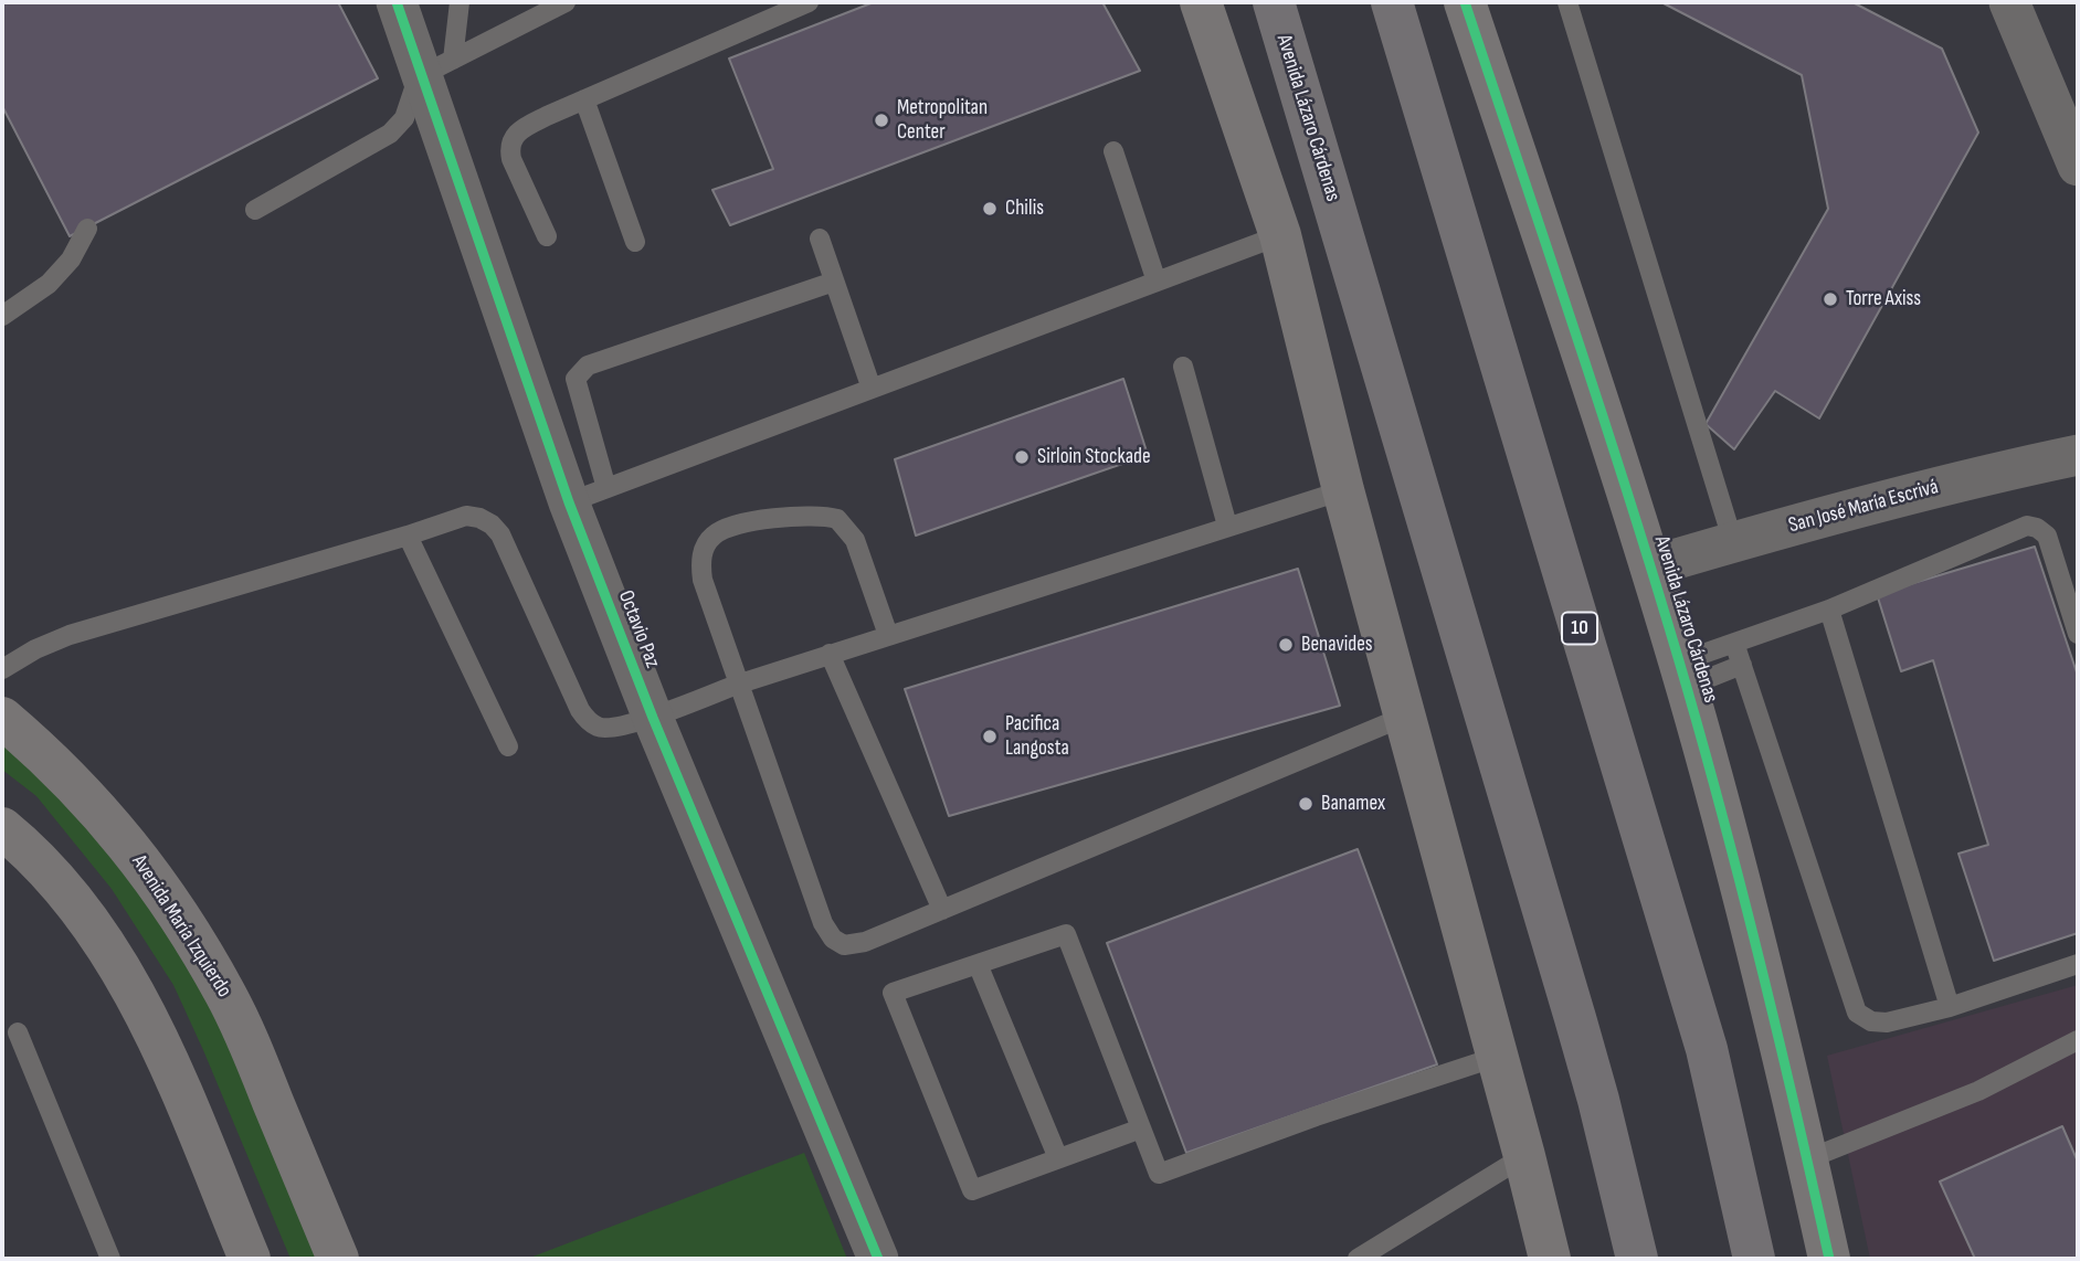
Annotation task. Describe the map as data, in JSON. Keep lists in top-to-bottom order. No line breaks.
{"streets":{"highway":["Avenida Lázaro Cárdenas","10"],"street":["San José María Escrivá","Octavio Paz","Avenida María Izquierdo"]},"crossings":[["Avenida Lázaro Cárdenas","San José María Escrivá"]],"places":["Metropolitan Center","Chilis","Torre Axiss","Sirloin Stockade","Benavides","Pacifica Langosta","Banamex"]}
